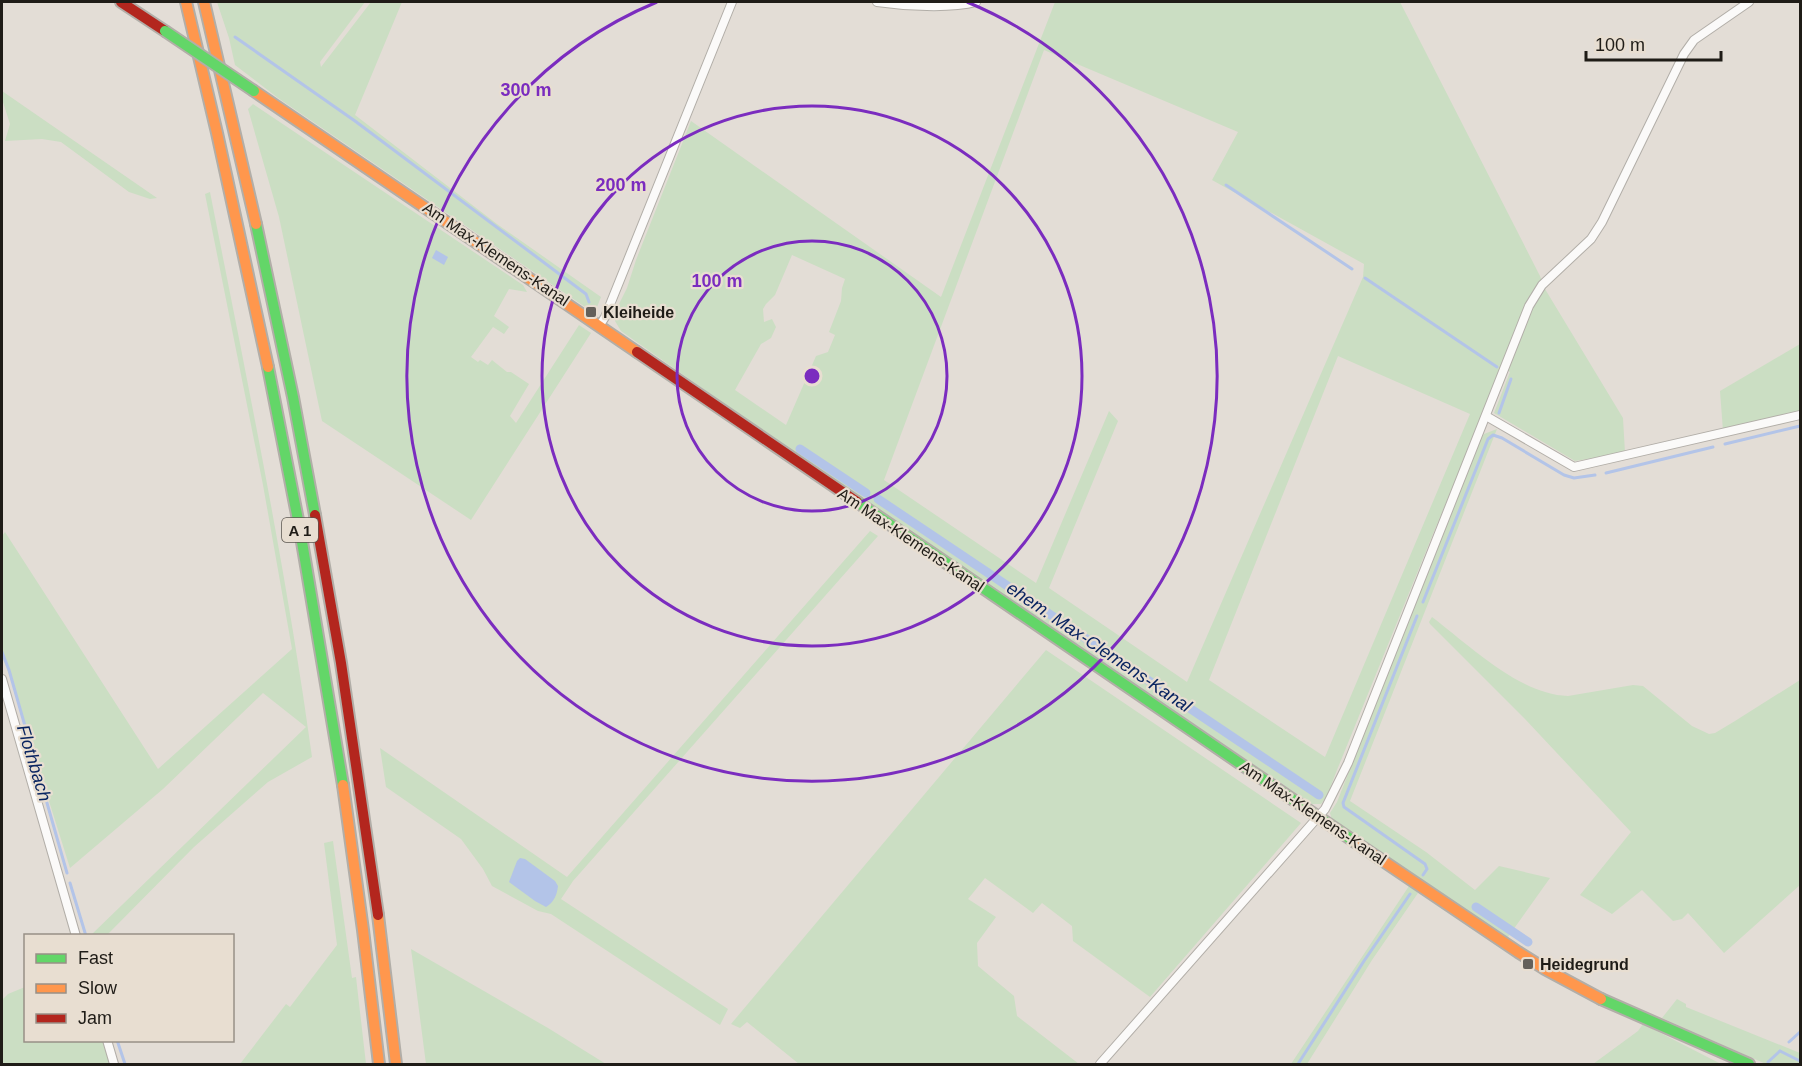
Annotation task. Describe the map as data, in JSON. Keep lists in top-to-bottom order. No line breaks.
{"streets":{"main road":["Am Max-Klemens-Kanal","A 1"]},"water":["ehem. Max-Clemens-Kanal","Flothbach"],"places":{"transit":["Kleiheide","Heidegrund"]},"legend":["Fast","Slow","Jam"],"scale_bar":"100 m","rings":["300 m","200 m","100 m"]}
